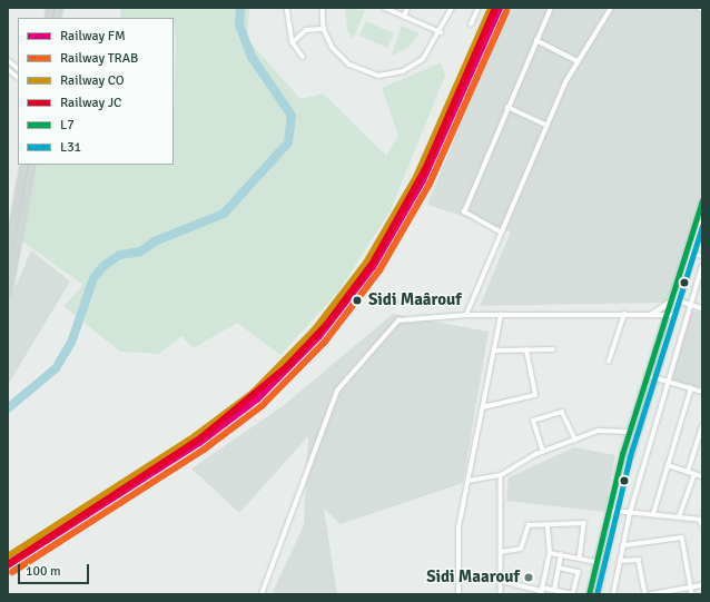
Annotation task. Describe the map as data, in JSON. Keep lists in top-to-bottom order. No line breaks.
{"places":["Sidi Maârouf","Sidi Maarouf"],"lines":["rail line FM","rail line CO","rail line JC","rail line TRAB","transit line L7","transit line L31"],"legend":["Railway FM","Railway TRAB","Railway CO","Railway JC","L7","L31"],"scale_bar":"100 m"}
